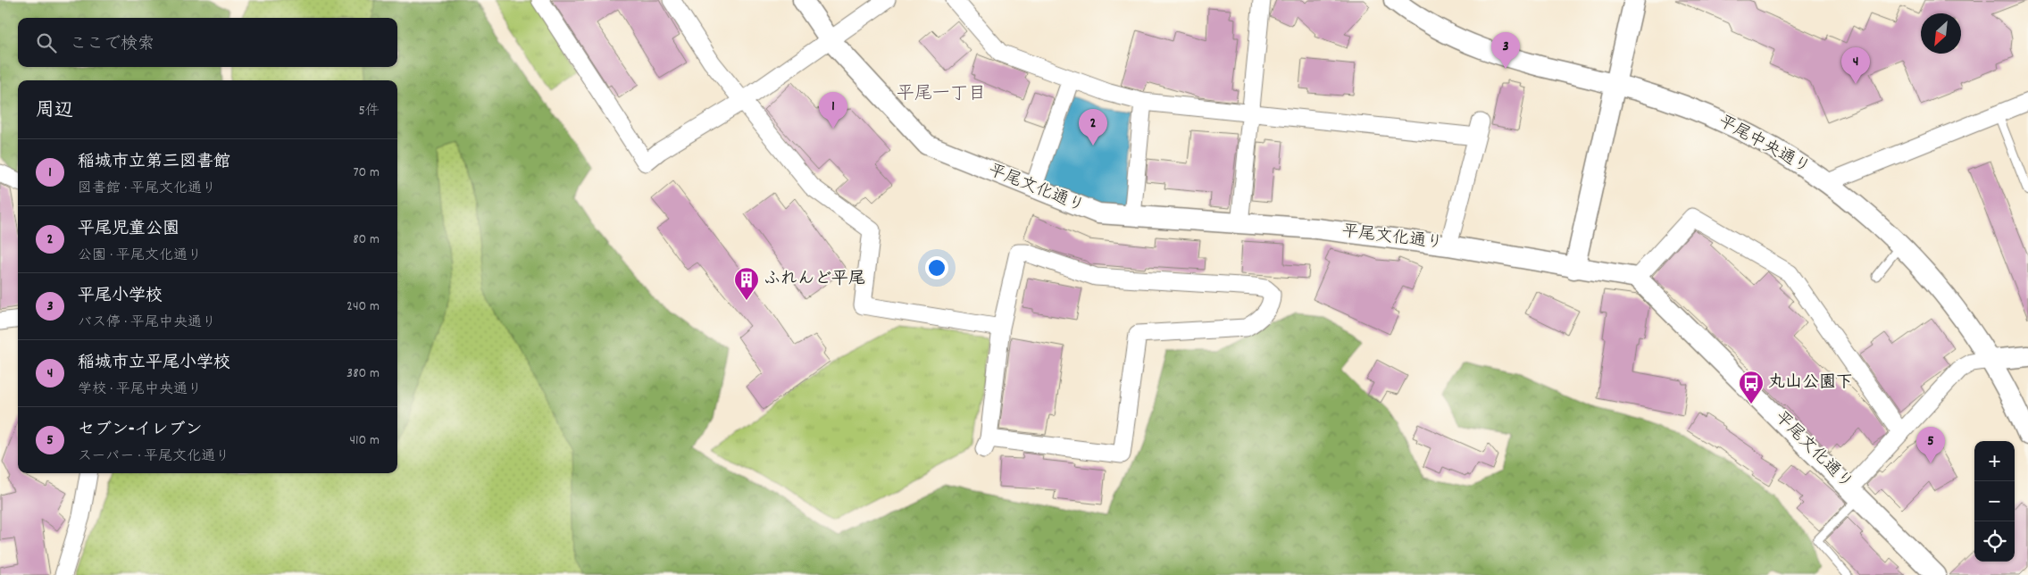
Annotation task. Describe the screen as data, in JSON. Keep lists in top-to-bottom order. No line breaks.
{"streets":{"street":["平尾中央通り","平尾文化通り"]},"districts":["平尾一丁目"],"places":{"building":["ふれんど平尾"],"bus stop":["丸山公園下"]},"north":"bottom left","page":{"search":"ここで検索","pins":["3","4","1","2","5"],"heading":["周辺","5件"],"list":[{"mark":"1","name":"稲城市立第三図書館","note":"図書館 · 平尾文化通り","value":"70 m"},{"mark":"2","name":"平尾児童公園","note":"公園 · 平尾文化通り","value":"80 m"},{"mark":"3","name":"平尾小学校","note":"バス停 · 平尾中央通り","value":"240 m"},{"mark":"4","name":"稲城市立平尾小学校","note":"学校 · 平尾中央通り","value":"380 m"},{"mark":"5","name":"セブン-イレブン","note":"スーパー · 平尾文化通り","value":"410 m"}],"map_buttons":["+","−"]}}
